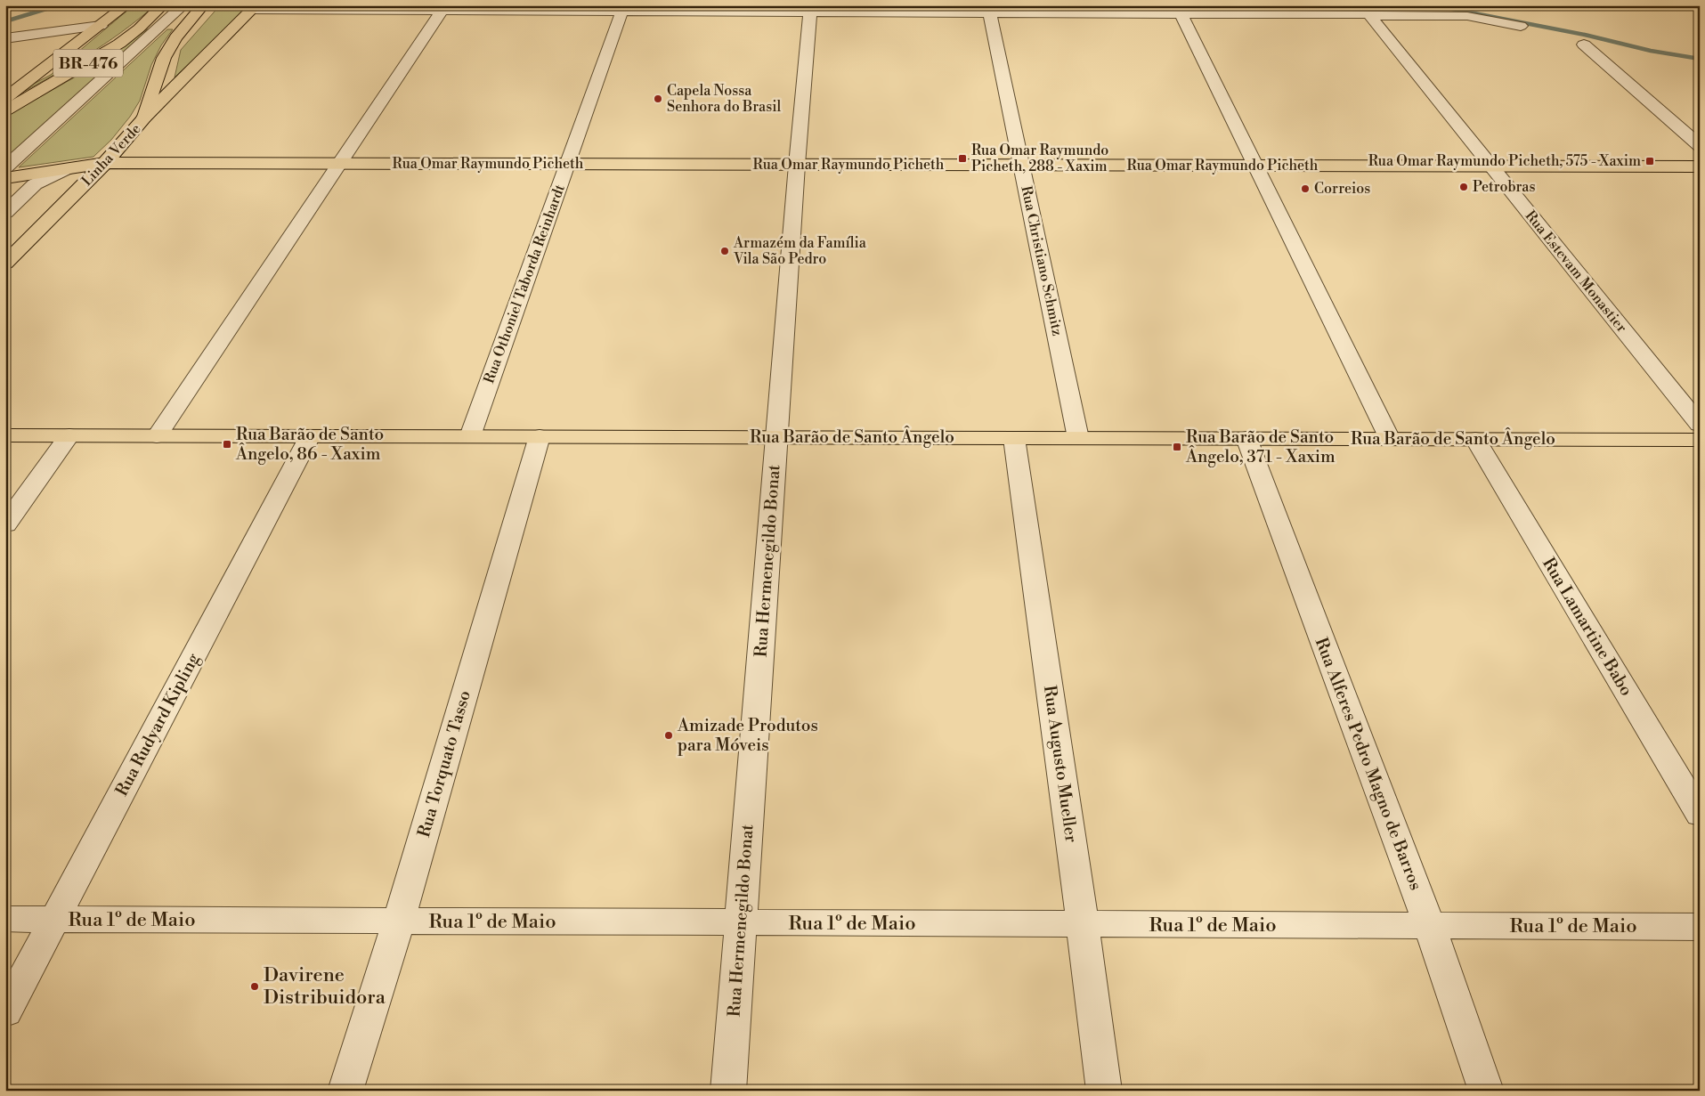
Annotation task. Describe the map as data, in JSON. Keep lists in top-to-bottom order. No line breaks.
{"streets":{"main road":["BR-476","Linha Verde","Rua Omar Raymundo Picheth","Rua Barão de Santo Ângelo"],"street":["Rua Christiano Schmitz","Rua Estevam Monastier","Rua Othoniel Taborda Reinhardt","Rua Hermenegildo Bonat","Rua Lamartine Babo","Rua Rudyard Kipling","Rua Torquato Tasso","Rua Augusto Mueller","Rua Alferes Pedro Magno de Barros","Rua 1º de Maio"]},"crossings":[["Linha Verde","Rua Omar Raymundo Picheth"],["Rua Omar Raymundo Picheth","Rua Christiano Schmitz"],["Rua Omar Raymundo Picheth","Rua Estevam Monastier"],["Rua Omar Raymundo Picheth","Rua Othoniel Taborda Reinhardt"],["Rua Omar Raymundo Picheth","Rua Hermenegildo Bonat"],["Rua Christiano Schmitz","Rua Barão de Santo Ângelo"],["Rua Othoniel Taborda Reinhardt","Rua Barão de Santo Ângelo"],["Rua Barão de Santo Ângelo","Rua Hermenegildo Bonat"],["Rua Barão de Santo Ângelo","Rua Lamartine Babo"],["Rua Barão de Santo Ângelo","Rua Rudyard Kipling"],["Rua Barão de Santo Ângelo","Rua Torquato Tasso"],["Rua Barão de Santo Ângelo","Rua Augusto Mueller"],["Rua Barão de Santo Ângelo","Rua Alferes Pedro Magno de Barros"],["Rua Hermenegildo Bonat","Rua 1º de Maio"],["Rua Rudyard Kipling","Rua 1º de Maio"],["Rua Torquato Tasso","Rua 1º de Maio"],["Rua Augusto Mueller","Rua 1º de Maio"],["Rua Alferes Pedro Magno de Barros","Rua 1º de Maio"]],"places":{"other":["Capela Nossa Senhora do Brasil","Petrobras","Correios","Armazém da Família Vila São Pedro","Amizade Produtos para Móveis","Davirene Distribuidora"],"transit":["Rua Omar Raymundo Picheth, 288 - Xaxim","Rua Omar Raymundo Picheth, 575 - Xaxim","Rua Barão de Santo Ângelo, 86 - Xaxim","Rua Barão de Santo Ângelo, 371 - Xaxim"]}}
